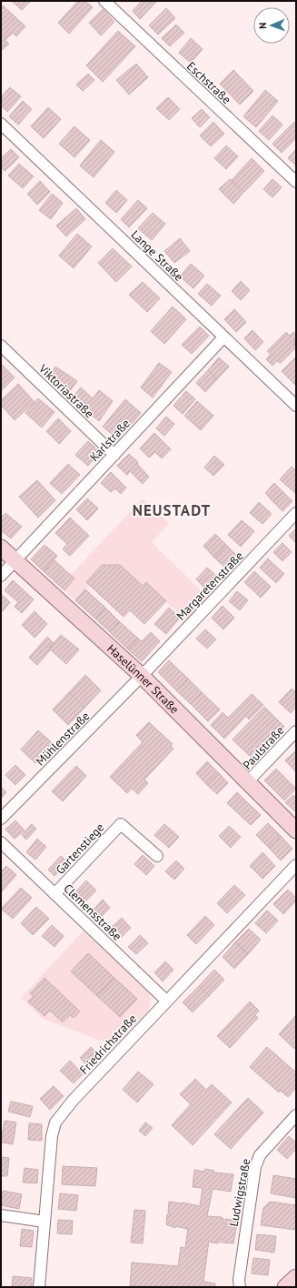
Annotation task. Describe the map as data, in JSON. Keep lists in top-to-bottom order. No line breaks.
{"streets":{"street":["Eschstraße","Lange Straße","Viktoriastraße","Karlstraße","Margaretenstraße","Haselünner Straße","Mühlenstraße","Paulstraße","Gartenstiege","Clemensstraße","Friedrichstraße","Ludwigstraße"]},"crossings":[["Lange Straße","Karlstraße"],["Viktoriastraße","Karlstraße"],["Karlstraße","Haselünner Straße"],["Margaretenstraße","Haselünner Straße"],["Margaretenstraße","Mühlenstraße"],["Haselünner Straße","Mühlenstraße"],["Haselünner Straße","Paulstraße"],["Gartenstiege","Clemensstraße"],["Clemensstraße","Friedrichstraße"]],"districts":["NEUSTADT"],"north":"left"}
